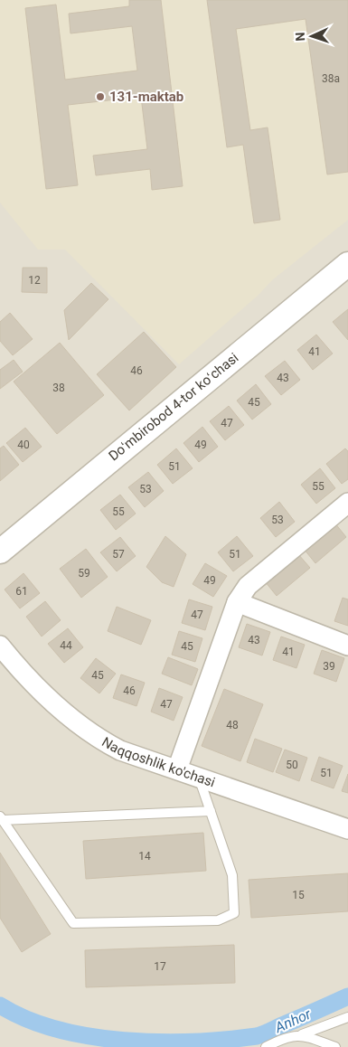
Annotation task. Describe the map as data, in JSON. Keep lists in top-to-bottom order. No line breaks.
{"streets":{"street":["Doʻmbirobod 4-tor koʻchasi","Naqqoshlik ko'chasi"]},"water":["Anhor"],"places":["131-maktab"],"house_numbers":["38a","12","41","46","43","38","45","47","40","49","51","55","53","55","53","57","51","59","49","61","47","43","44","45","41","39","45","46","47","48","50","51","14","15","17"],"north":"left"}
